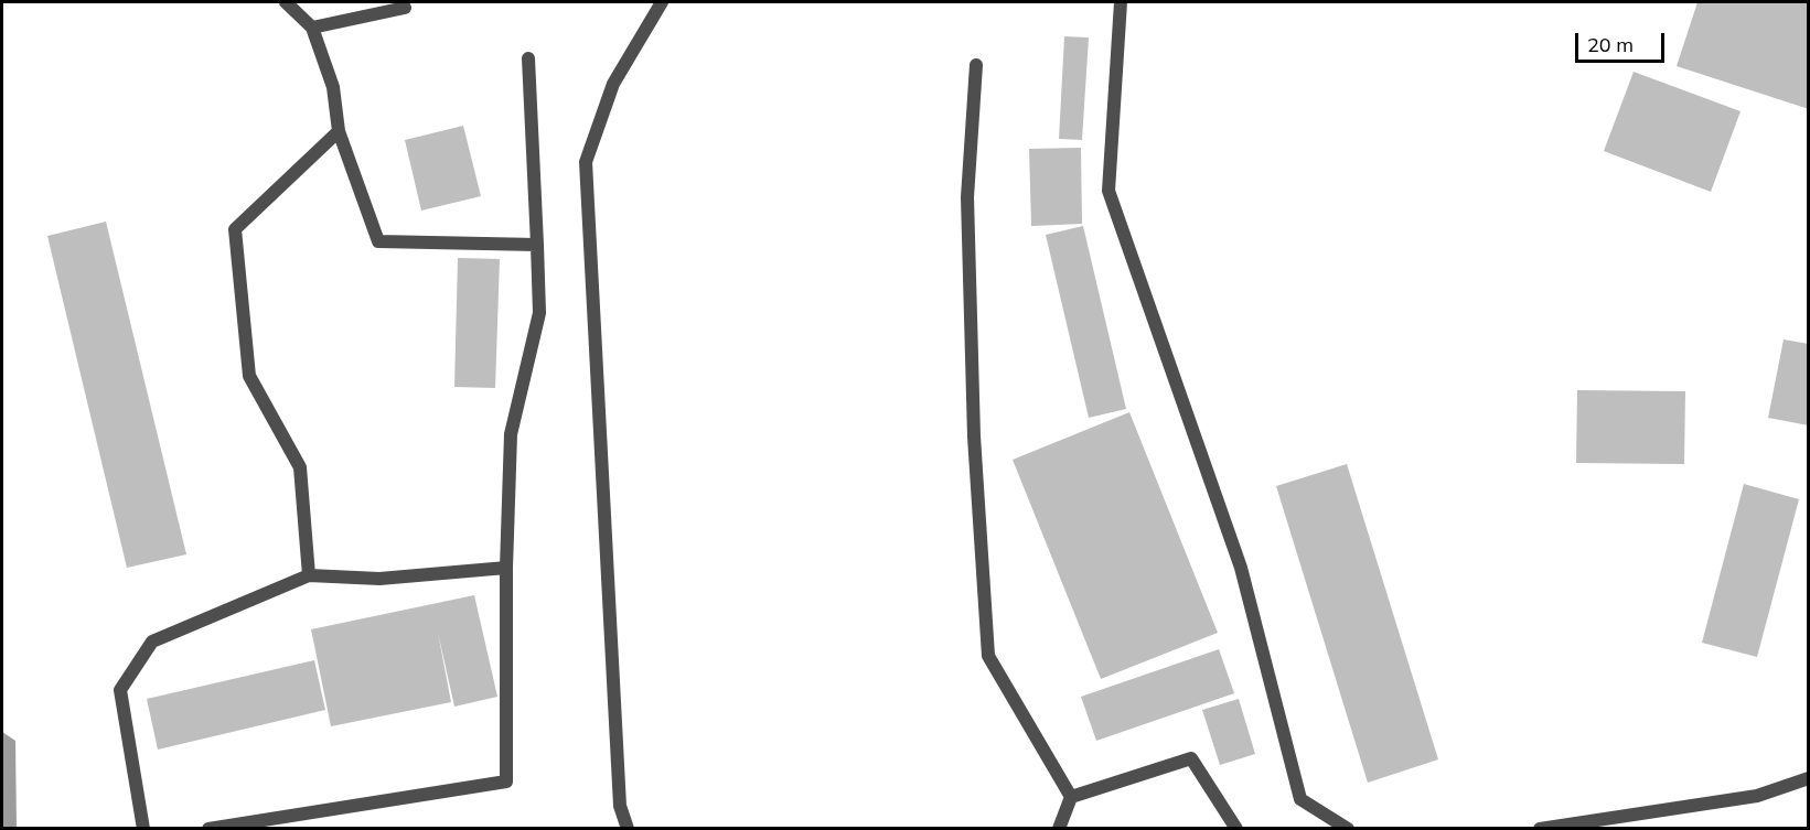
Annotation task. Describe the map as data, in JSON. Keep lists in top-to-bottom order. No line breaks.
{"scale_bar":"20 m"}
